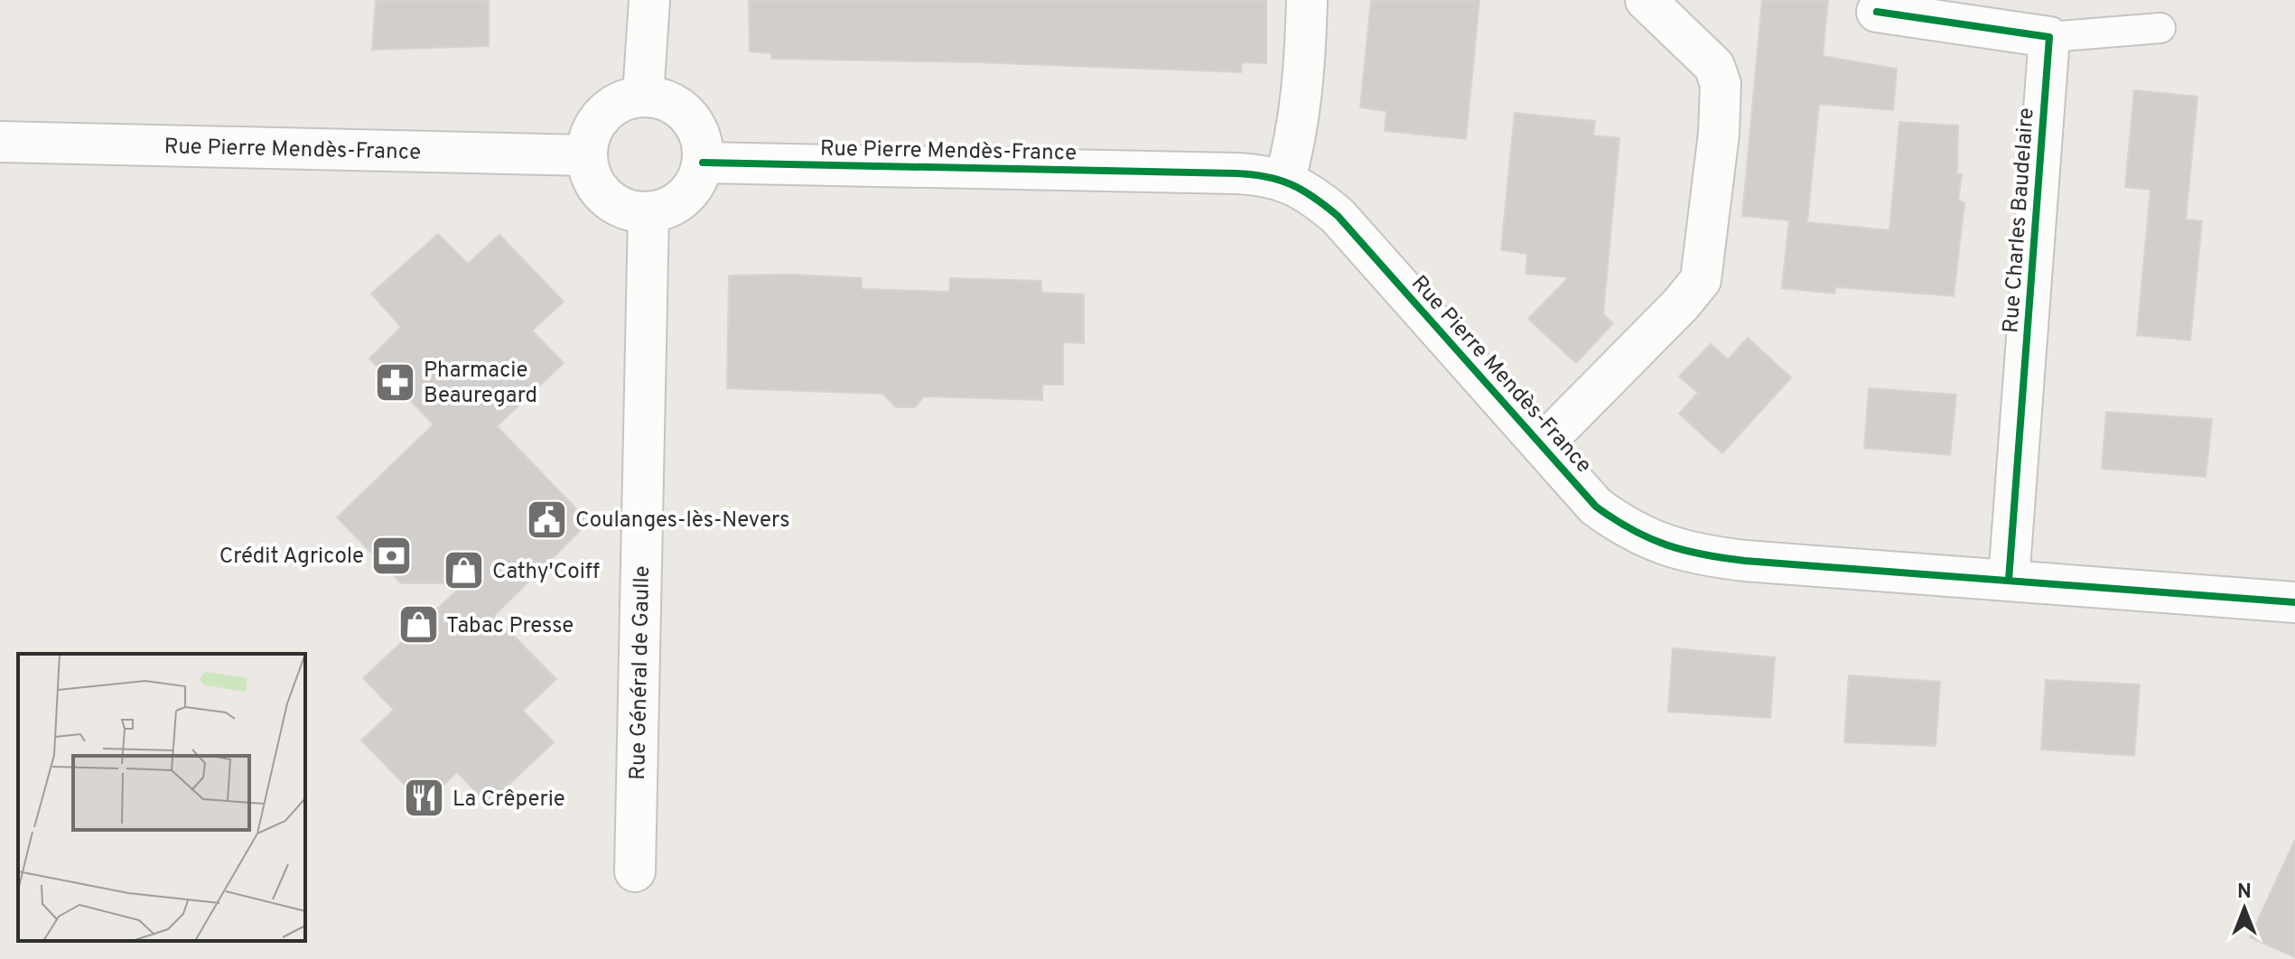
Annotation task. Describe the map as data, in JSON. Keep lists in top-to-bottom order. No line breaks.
{"streets":{"street":["Rue Pierre Mendès-France","Rue Charles Baudelaire","Rue Général de Gaulle"]},"crossings":[["Rue Pierre Mendès-France","Rue Charles Baudelaire"],["Rue Pierre Mendès-France","Rue Général de Gaulle"]],"places":{"pharmacy":["Pharmacie Beauregard"],"public building":["Coulanges-lès-Nevers"],"bank":["Crédit Agricole"],"shop":["Cathy'Coiff","Tabac Presse"],"restaurant":["La Crêperie"]},"north":"top"}
